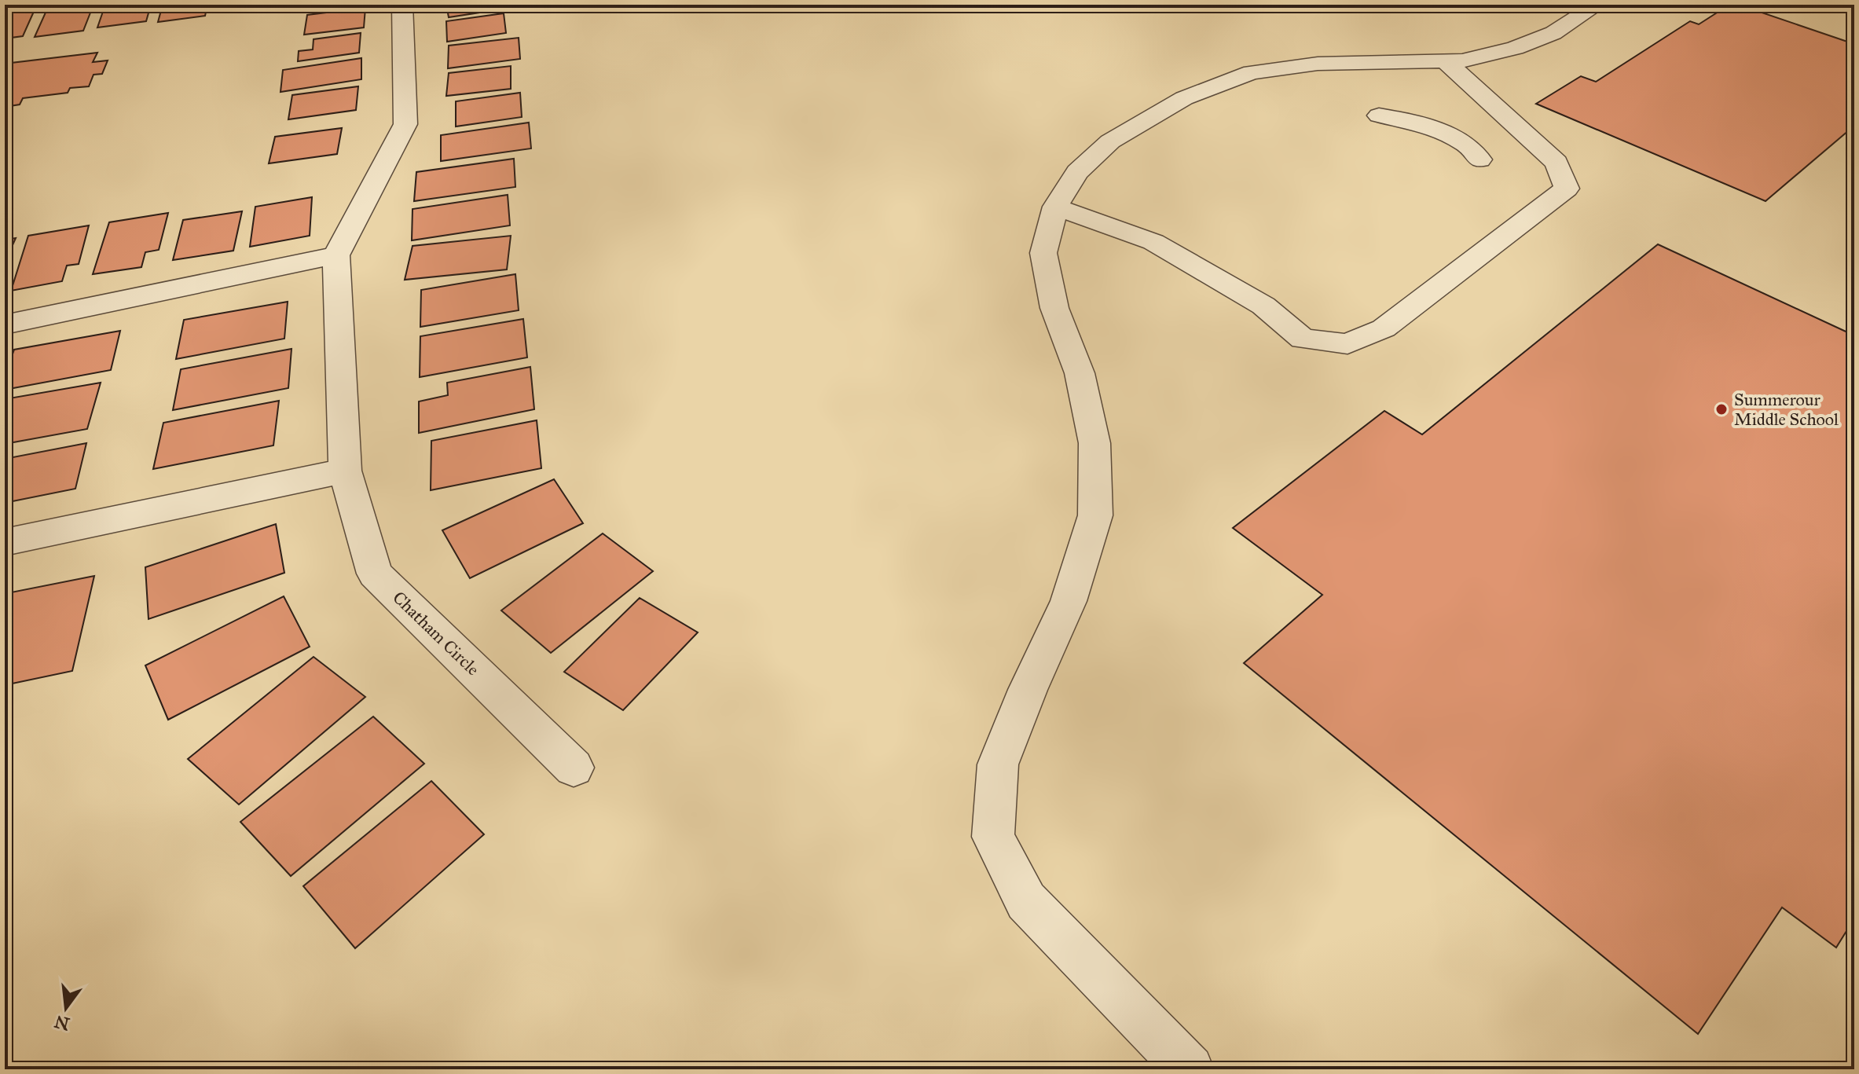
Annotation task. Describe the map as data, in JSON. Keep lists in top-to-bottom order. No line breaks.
{"streets":{"street":["Chatham Circle"]},"places":["Summerour Middle School"],"north":"bottom"}
